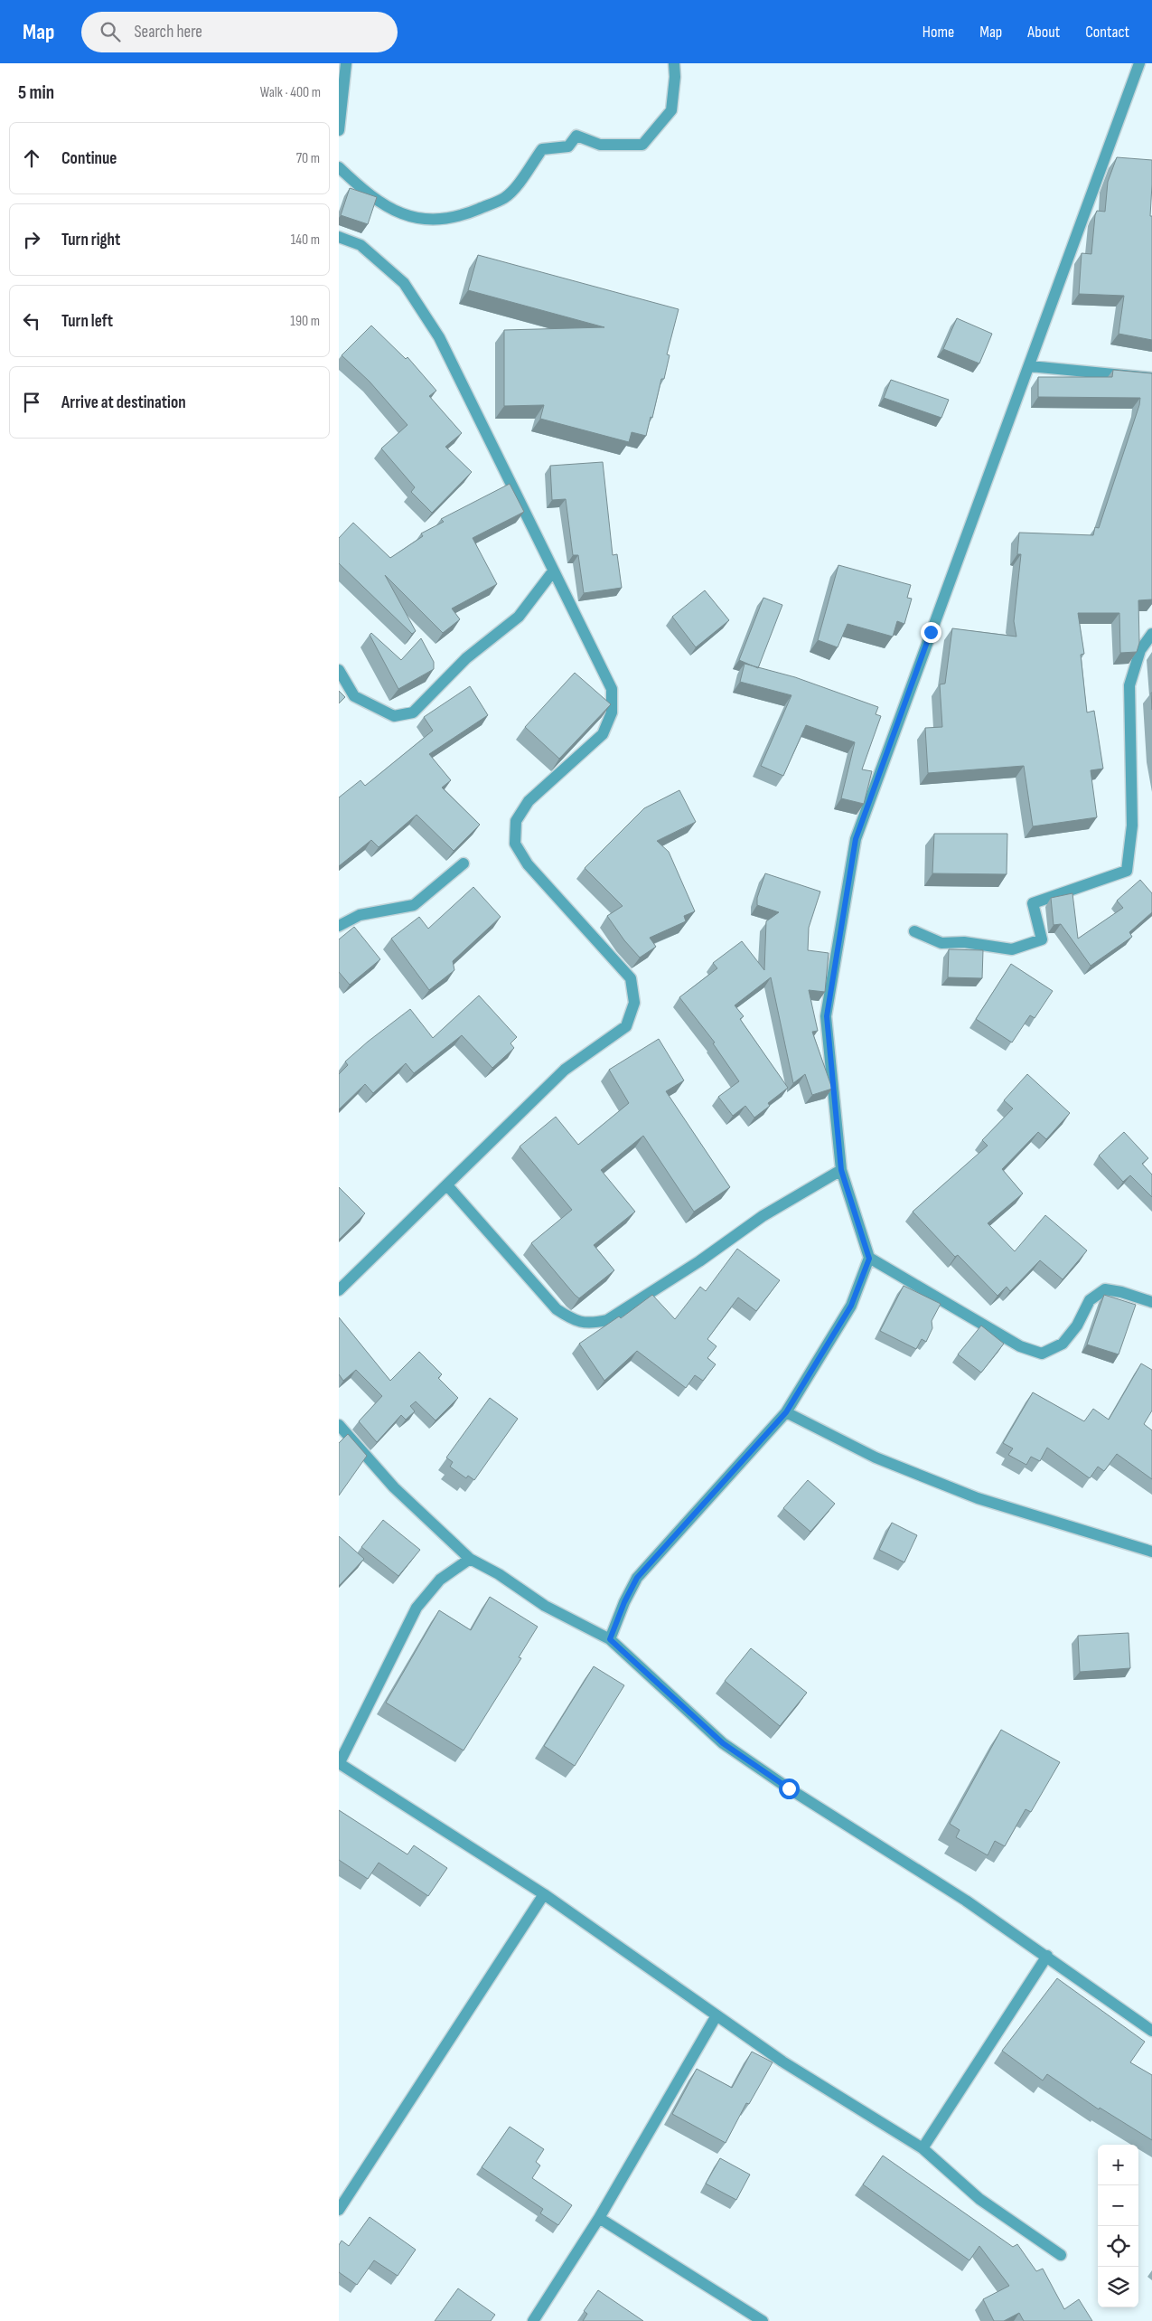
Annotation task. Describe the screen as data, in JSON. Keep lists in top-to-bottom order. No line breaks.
{"page":{"header":"Map","search":"Search here","nav":["Home","Map","About","Contact"],"heading":["5 min","Walk · 400 m"],"list":[["Continue","70 m"],["Turn right","140 m"],["Turn left","190 m"],"Arrive at destination"],"map_buttons":["+","−"]}}
